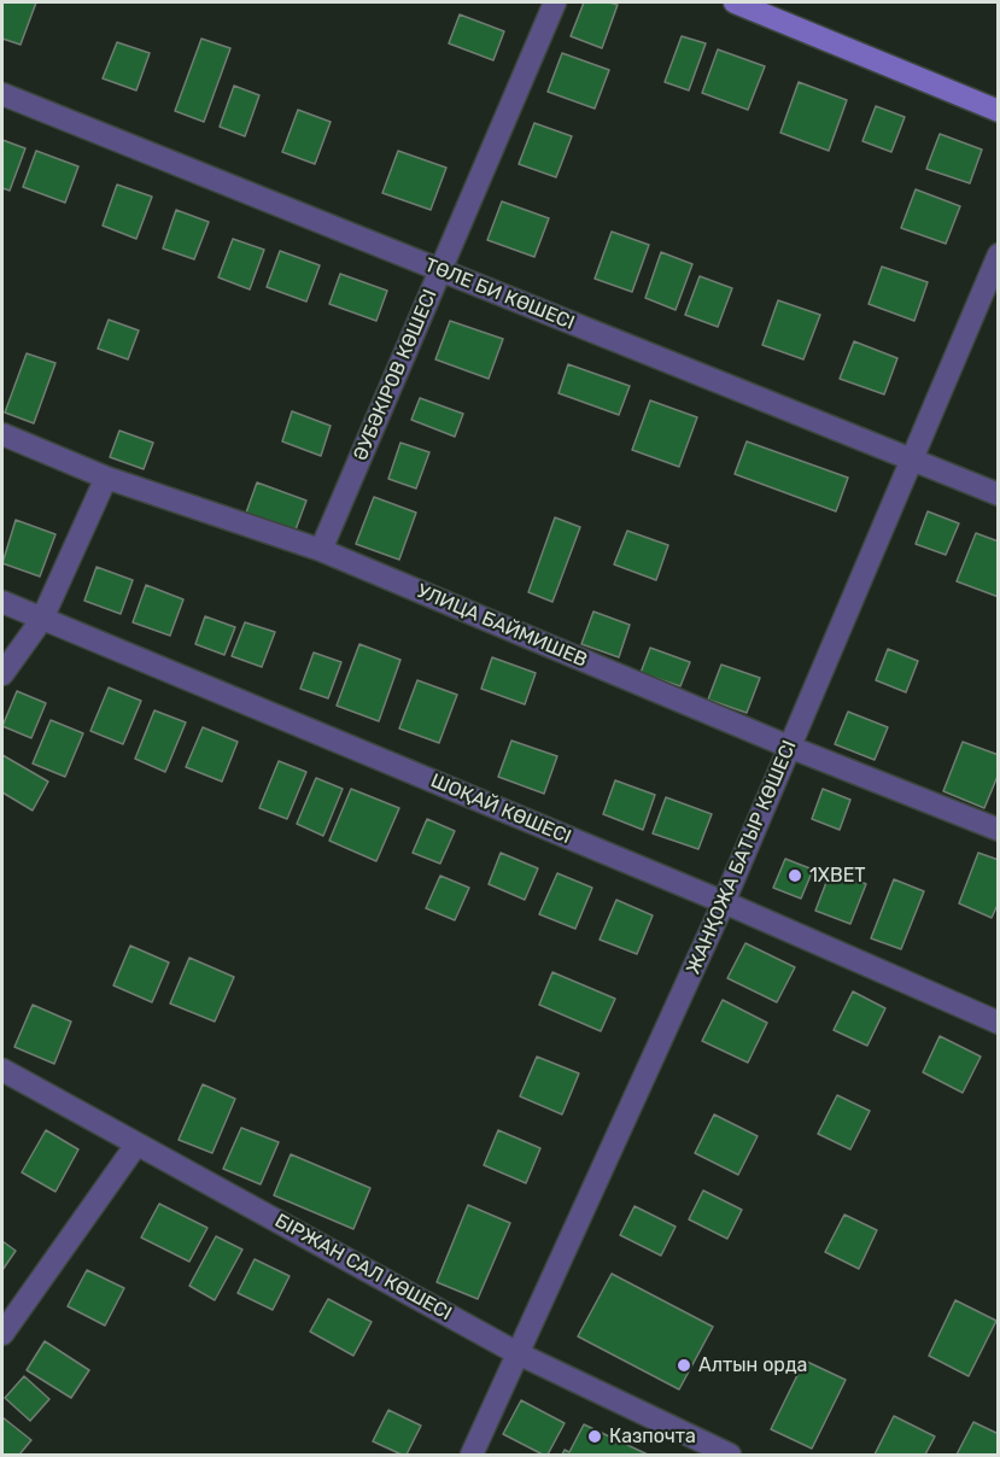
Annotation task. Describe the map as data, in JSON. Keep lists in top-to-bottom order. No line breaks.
{"streets":{"street":["ТӨЛЕ БИ КӨШЕСІ","ӘУБӘКІРОВ КӨШЕСІ","УЛИЦА БАЙМИШЕВ","ШОҚАЙ КӨШЕСІ","ЖАНҚОЖА БАТЫР КӨШЕСІ","БІРЖАН САЛ КӨШЕСІ"]},"crossings":[["ТӨЛЕ БИ КӨШЕСІ","ӘУБӘКІРОВ КӨШЕСІ"],["ТӨЛЕ БИ КӨШЕСІ","ЖАНҚОЖА БАТЫР КӨШЕСІ"],["ӘУБӘКІРОВ КӨШЕСІ","УЛИЦА БАЙМИШЕВ"],["УЛИЦА БАЙМИШЕВ","ЖАНҚОЖА БАТЫР КӨШЕСІ"],["ШОҚАЙ КӨШЕСІ","ЖАНҚОЖА БАТЫР КӨШЕСІ"],["ЖАНҚОЖА БАТЫР КӨШЕСІ","БІРЖАН САЛ КӨШЕСІ"]],"places":["1XBET","Алтын орда","Казпочта"]}
